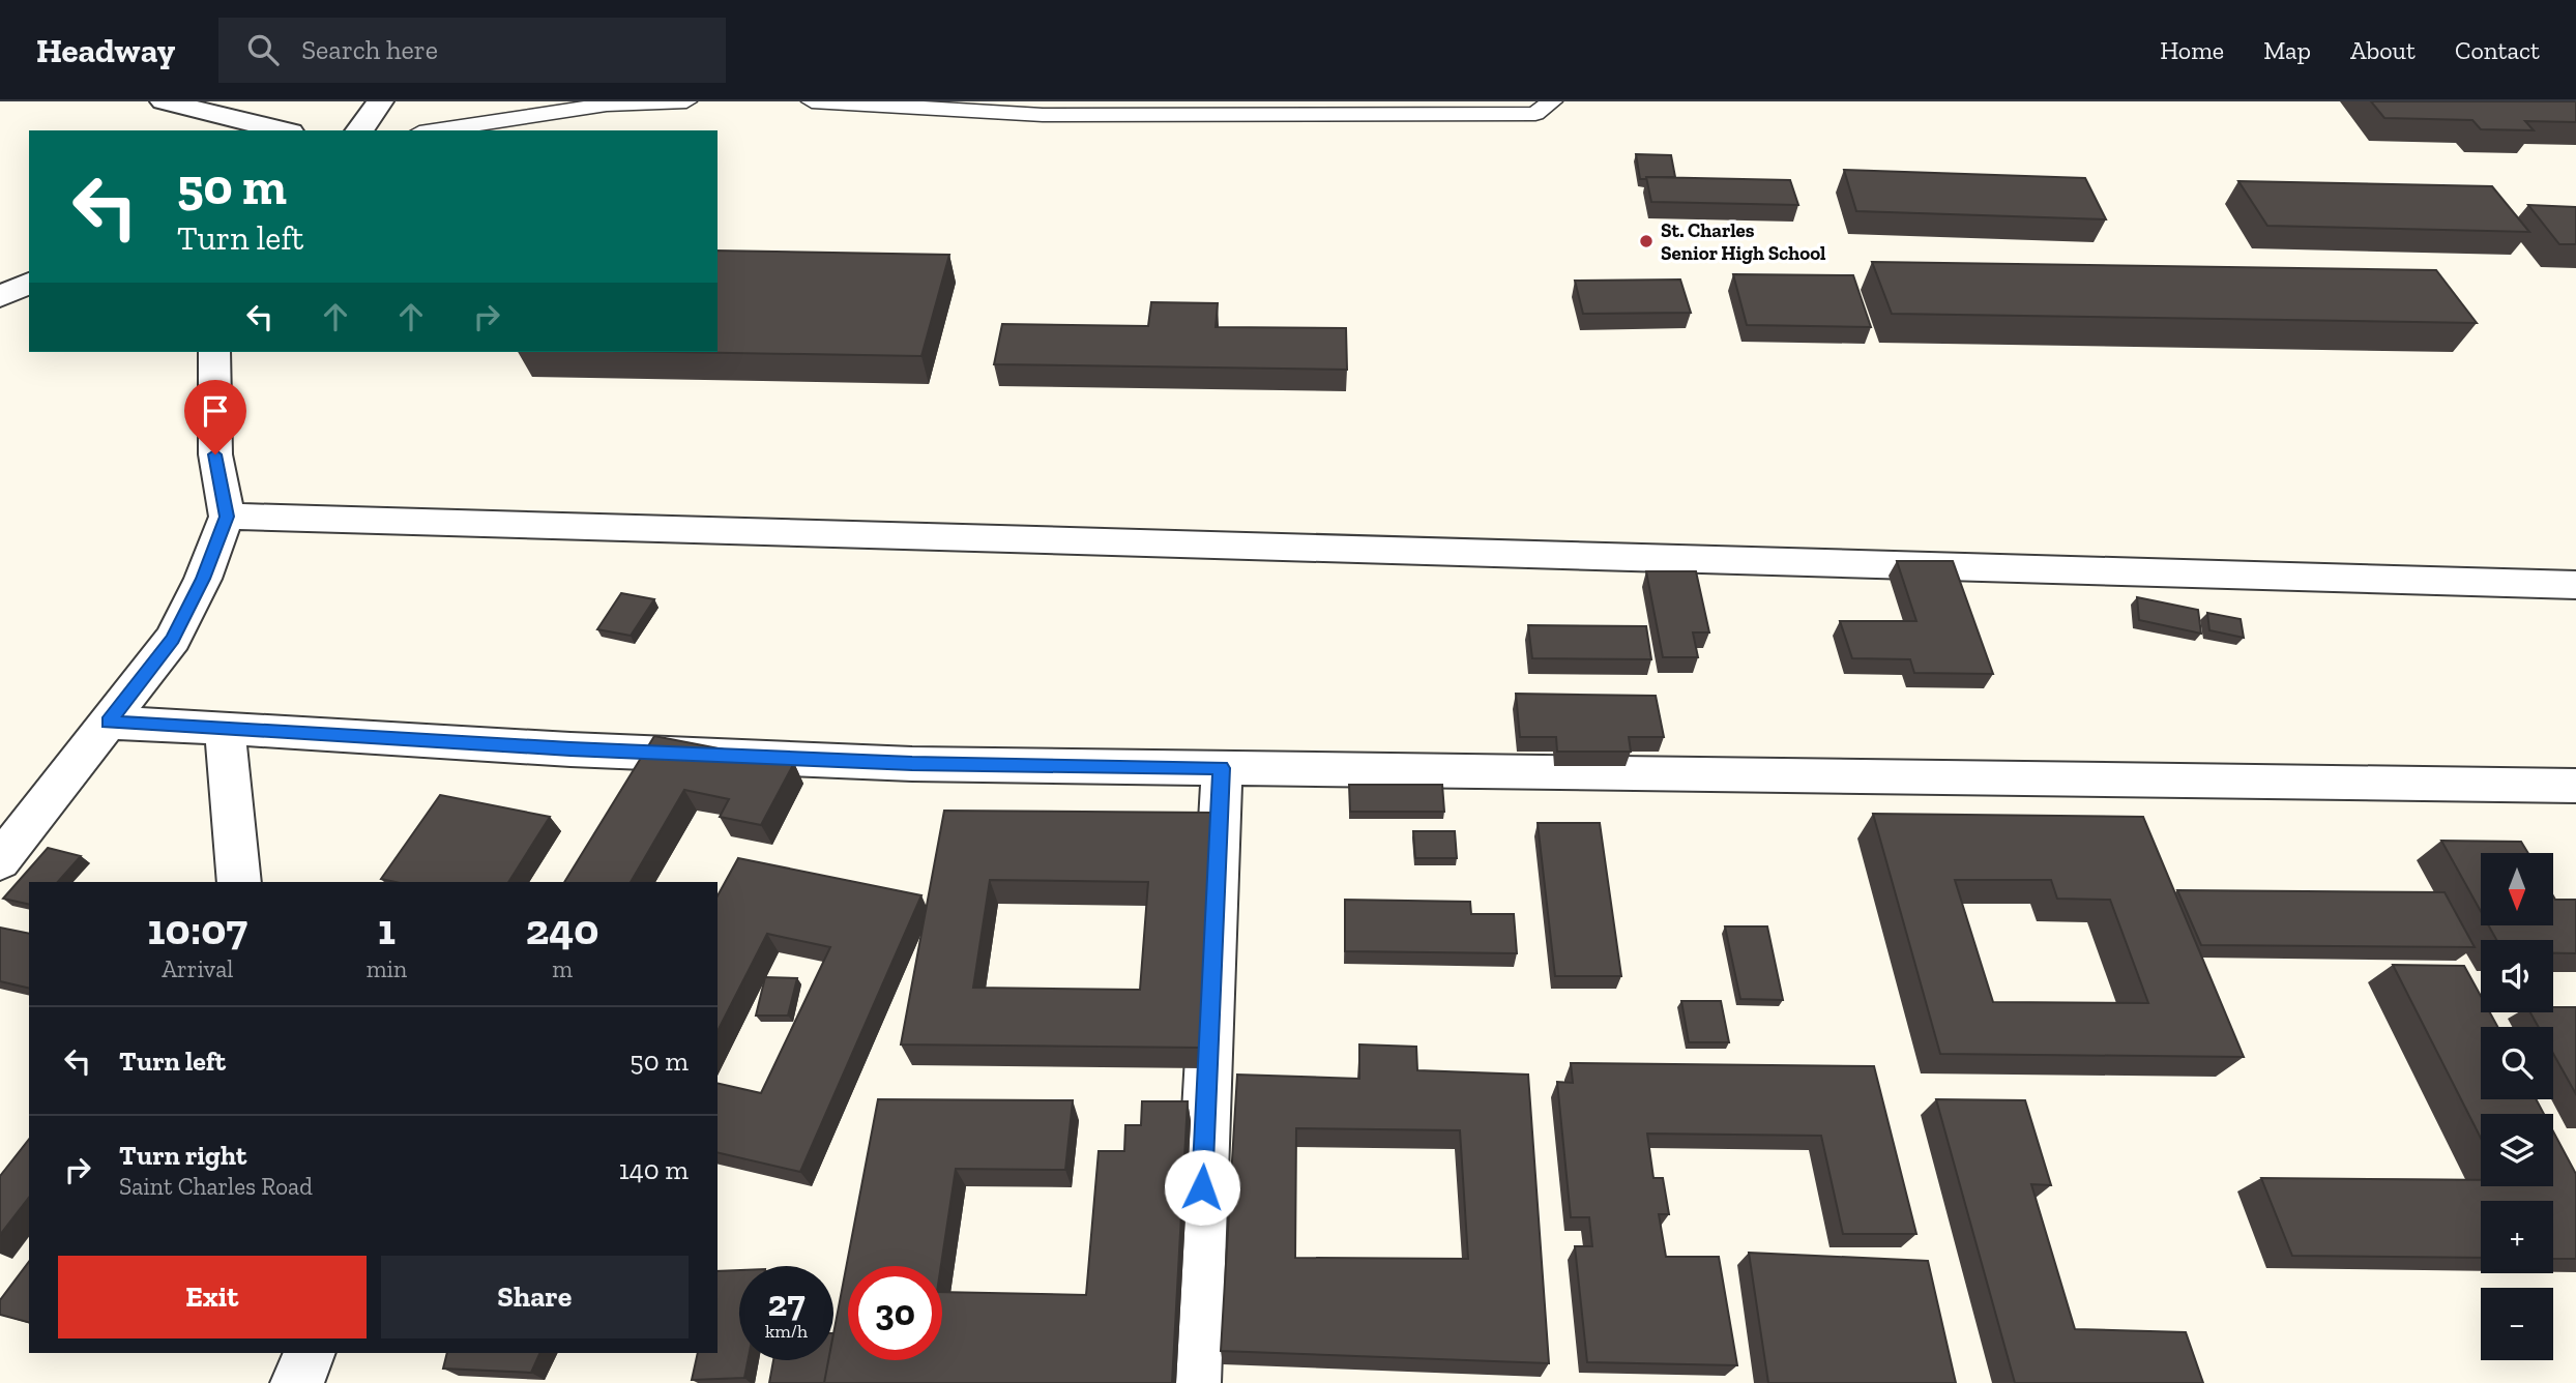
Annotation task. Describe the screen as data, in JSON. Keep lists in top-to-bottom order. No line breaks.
{"places":["St. Charles Senior High School"],"north":"bottom","page":{"header":"Headway","search":"Search here","nav":["Home","Map","About","Contact"],"turn":["50 m","Turn left"],"map_buttons":["+","−"],"eta":["10:07","Arrival","1","min","240","m"],"list":[{"name":"Turn left","value":"50 m"},{"name":"Turn right","note":"Saint Charles Road","value":"140 m"}],"buttons":["Exit","Share"],"speed":"27 km/h","limit":"30"}}
